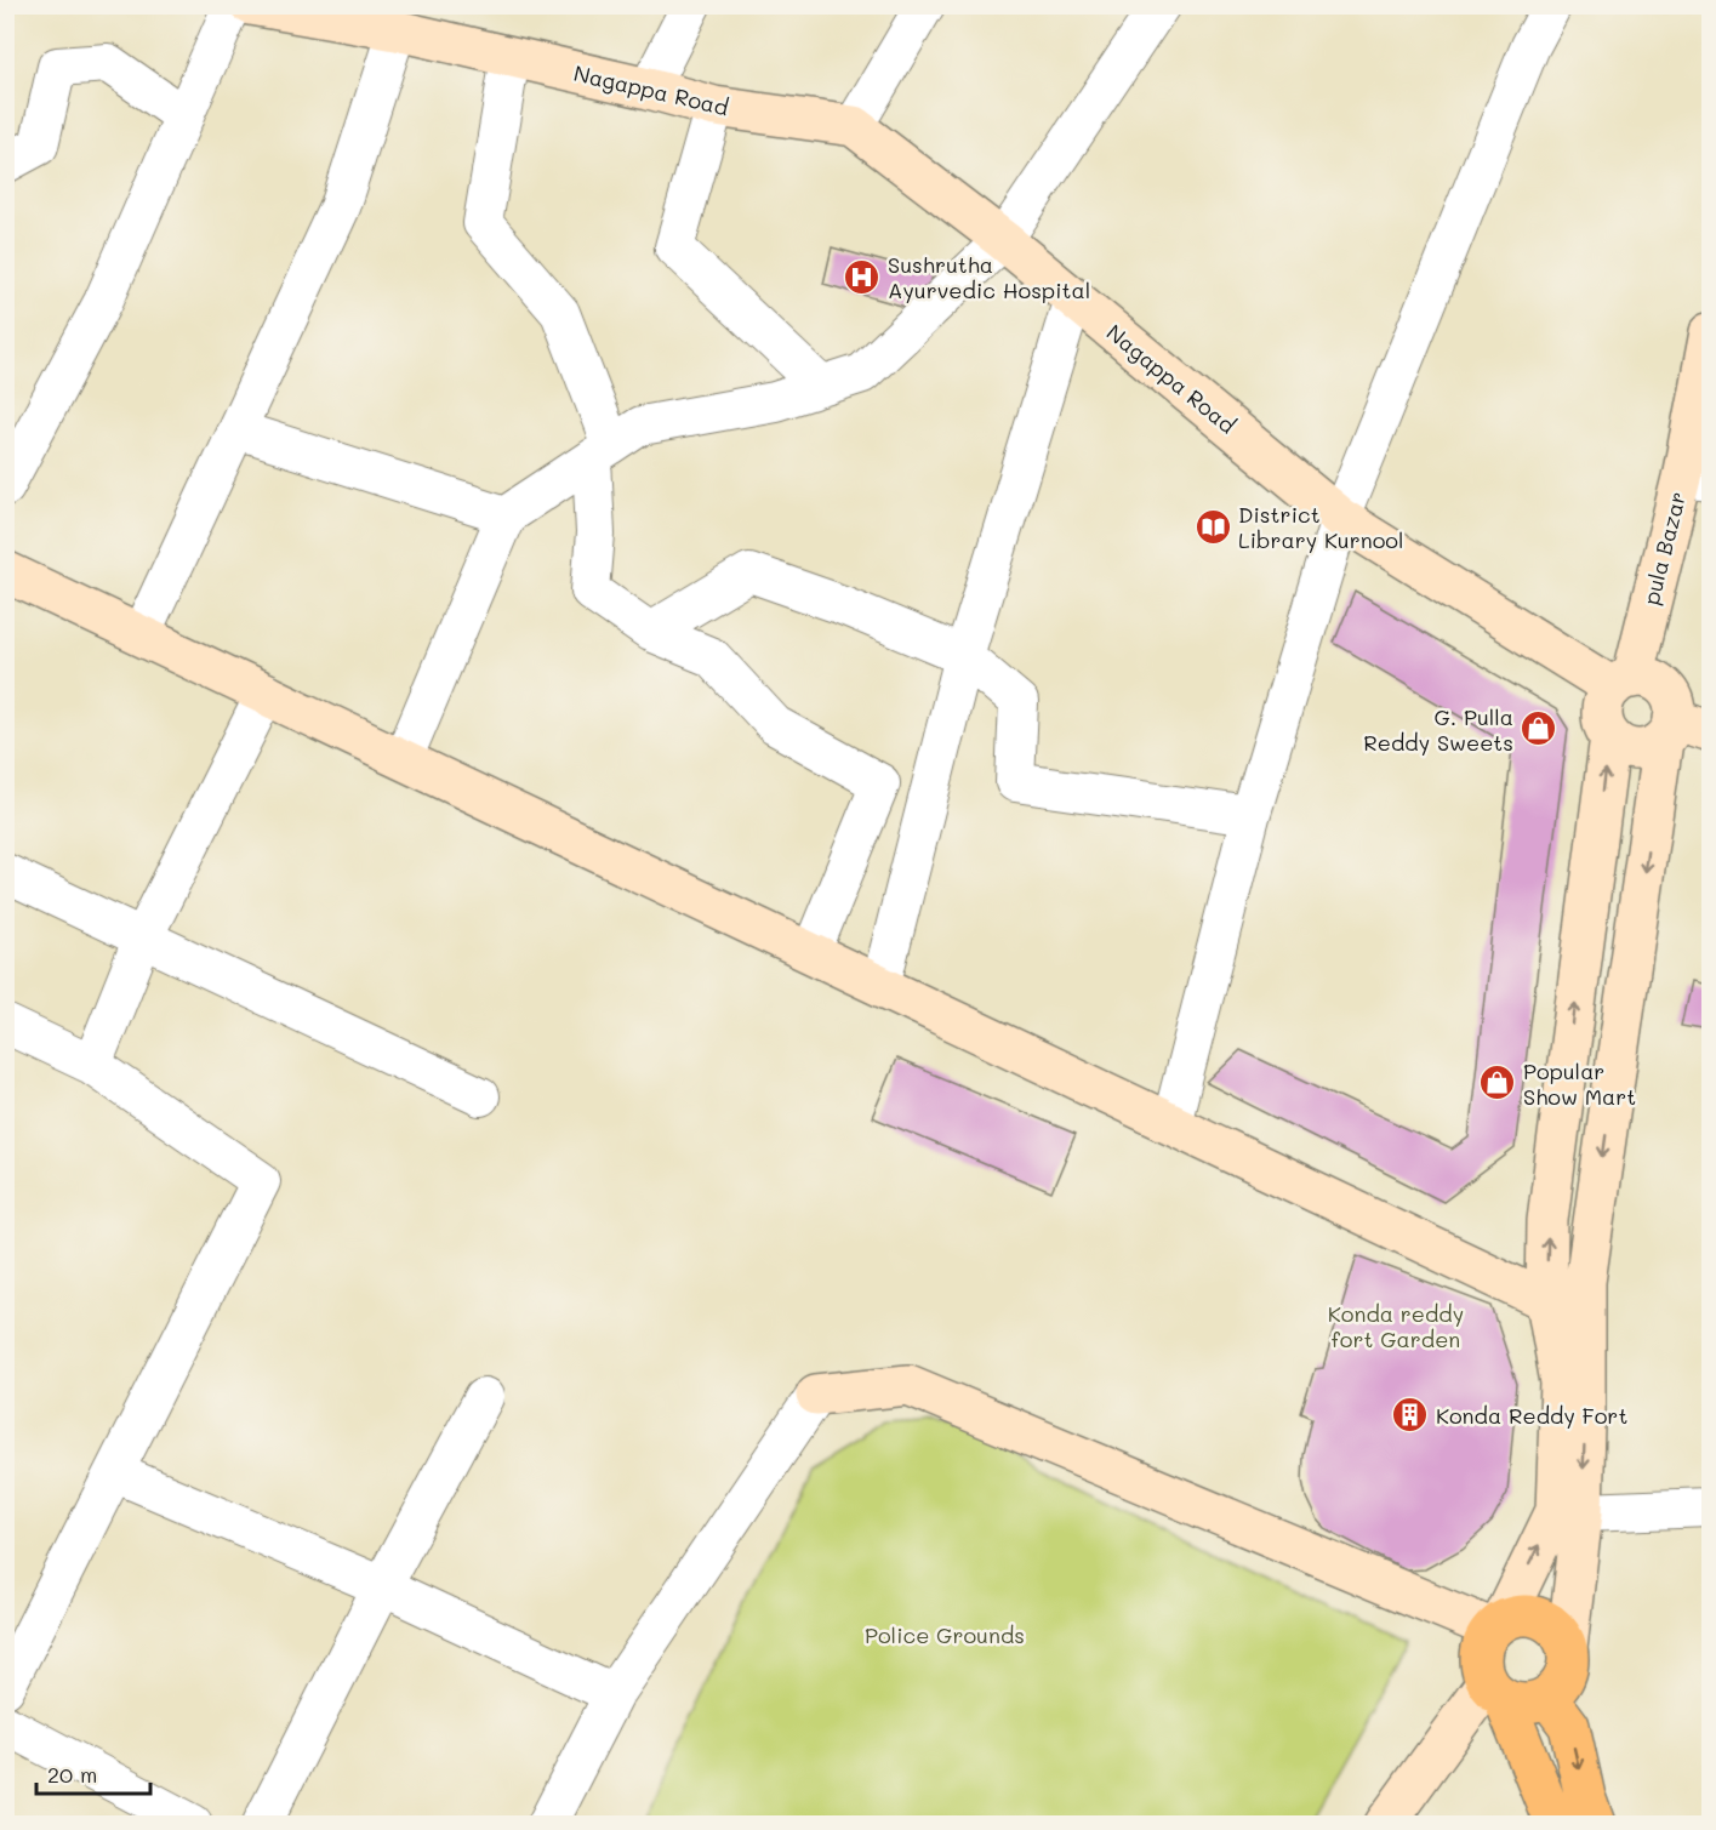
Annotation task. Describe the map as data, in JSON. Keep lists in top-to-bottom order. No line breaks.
{"streets":{"street":["Nagappa Road","pula Bazar"]},"crossings":[["Nagappa Road","pula Bazar"]],"parks":["Konda reddy fort Garden","Police Grounds"],"places":{"hospital":["Sushrutha Ayurvedic Hospital"],"library":["District Library Kurnool"],"shop":["G. Pulla Reddy Sweets","Popular Show Mart"],"building":["Konda Reddy Fort"]},"scale_bar":"20 m"}
